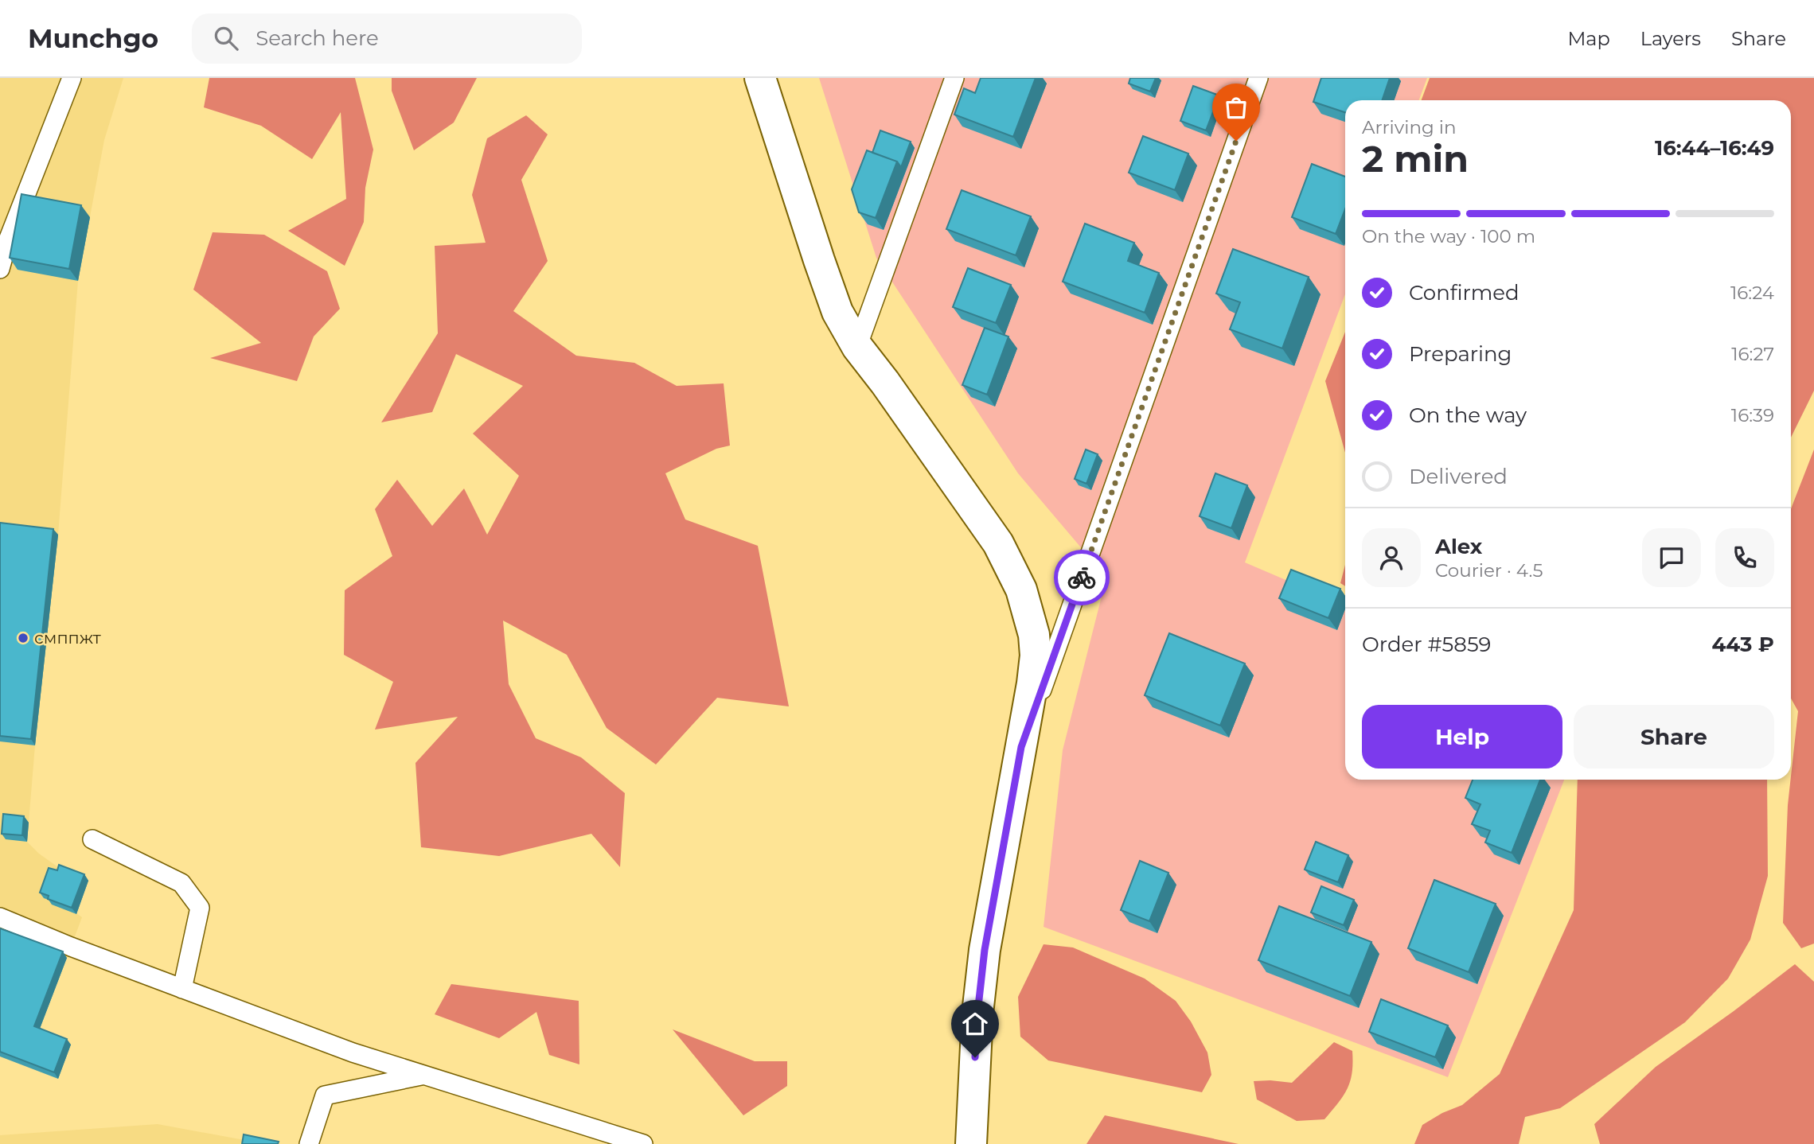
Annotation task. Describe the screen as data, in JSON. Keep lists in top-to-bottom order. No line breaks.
{"places":["смппжт"],"page":{"header":"Munchgo","search":"Search here","nav":["Map","Layers","Share"],"heading":["2 min","Arriving in","16:44–16:49"],"panel":["Alex","Courier · 4.5","Order #5859","443 ₽"],"bar":"On the way · 100 m","list":[["Confirmed","16:24"],["Preparing","16:27"],["On the way","16:39"],"Delivered"],"buttons":["Help","Share"]}}
